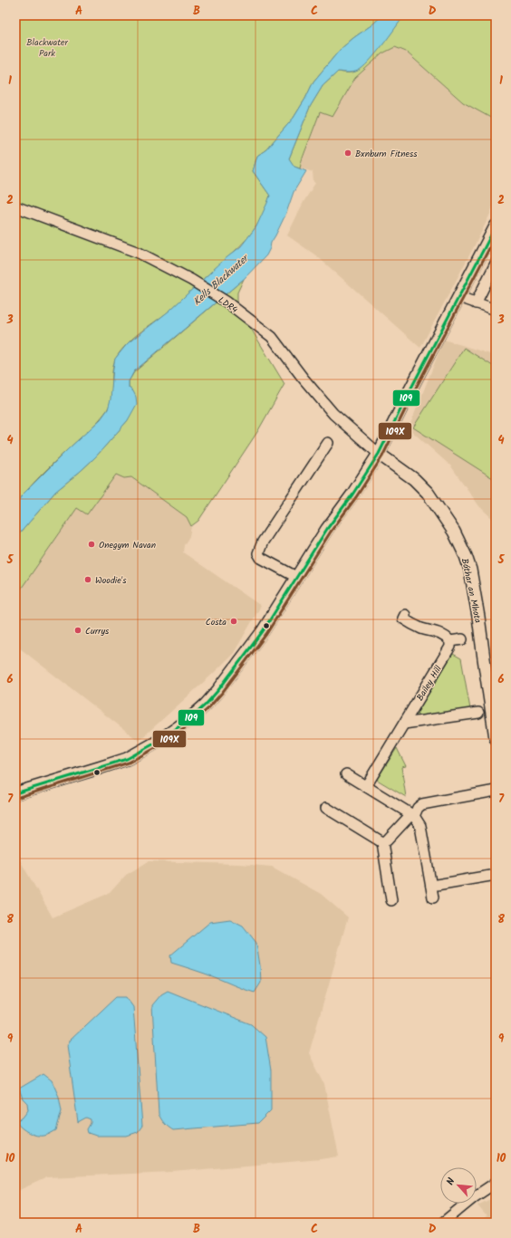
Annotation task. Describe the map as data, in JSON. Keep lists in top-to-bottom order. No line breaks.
{"streets":{"main road":["Bóthar an Mhota"],"street":["LDR4","Bailey Hill"]},"crossings":[["LDR4","Bóthar an Mhota"]],"water":["Kells Blackwater"],"parks":["Blackwater Park"],"places":["Bxnburn Fitness","Onegym Navan","Woodie's","Costa","Currys"],"lines":["transit line 109","transit line 109X"],"north":"top left","grid":{"columns":["A","B","C","D"],"rows":["1","2","3","4","5","6","7","8","9","10"]}}
